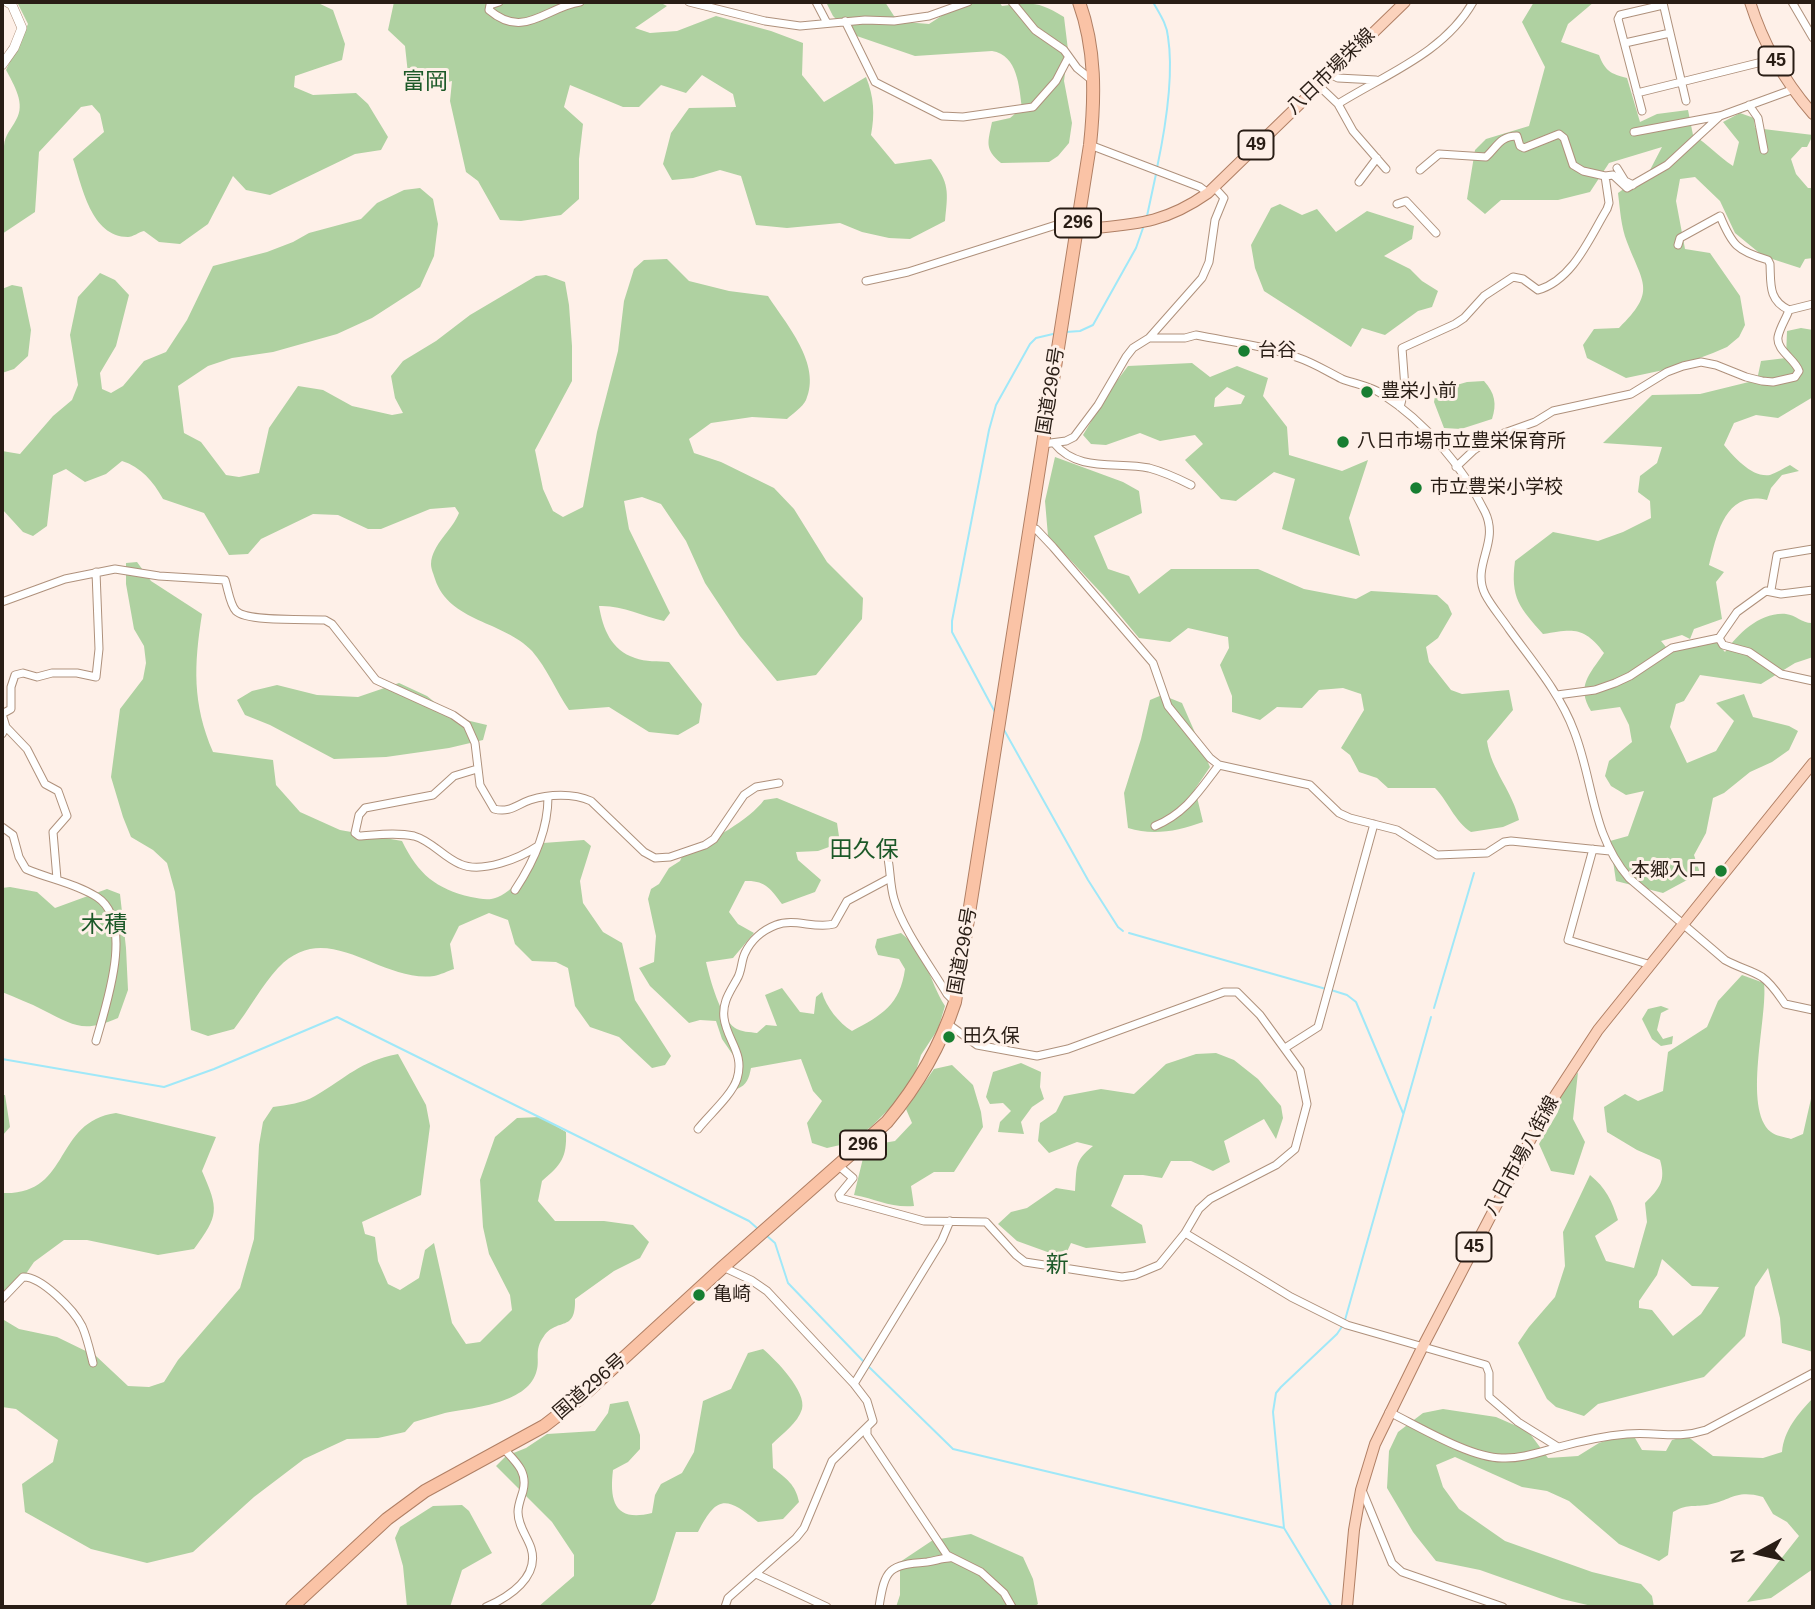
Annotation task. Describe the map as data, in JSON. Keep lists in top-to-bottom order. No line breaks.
{"streets":{"highway":["296","国道296号"],"main road":["45","八日市場栄線","49","八日市場八街線"]},"crossings":[["八日市場栄線","国道296号"]],"districts":["富岡","田久保","木積","新"],"places":["台谷","豊栄小前","八日市場市立豊栄保育所","市立豊栄小学校","本郷入口","田久保","亀崎"],"north":"left"}
